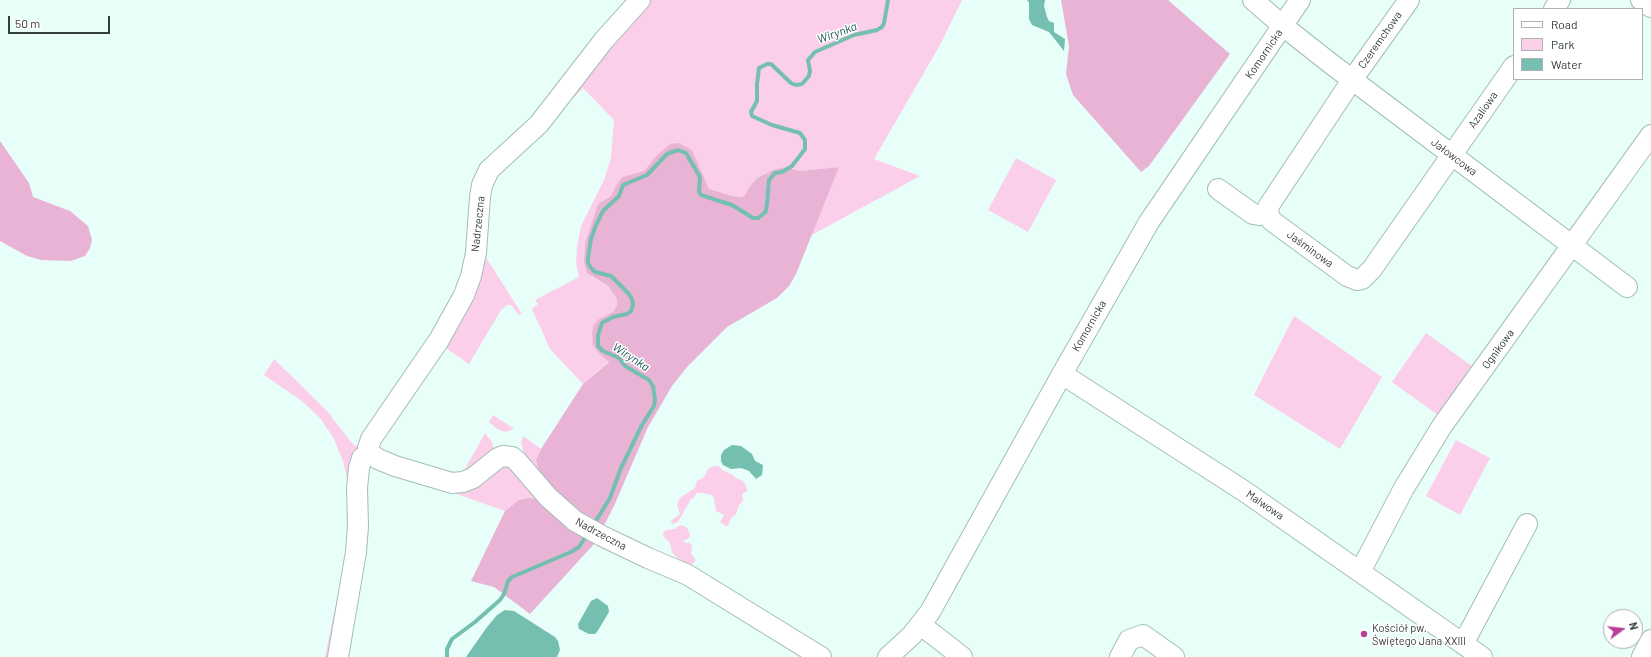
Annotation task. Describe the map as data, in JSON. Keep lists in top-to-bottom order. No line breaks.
{"streets":{"street":["Czeremchowa","Komornicka","Azaliowa","Jałowcowa","Nadrzeczna","Jaśminowa","Ognikowa","Malwowa"]},"crossings":[["Czeremchowa","Jałowcowa"],["Komornicka","Jałowcowa"],["Komornicka","Malwowa"],["Azaliowa","Jałowcowa"],["Azaliowa","Jaśminowa"],["Jałowcowa","Jaśminowa"],["Jałowcowa","Ognikowa"],["Ognikowa","Malwowa"]],"water":["Wirynka"],"places":["Kościół pw. Świętego Jana XXIII"],"legend":["Road","Park","Water"],"scale_bar":"50 m","north":"right"}
